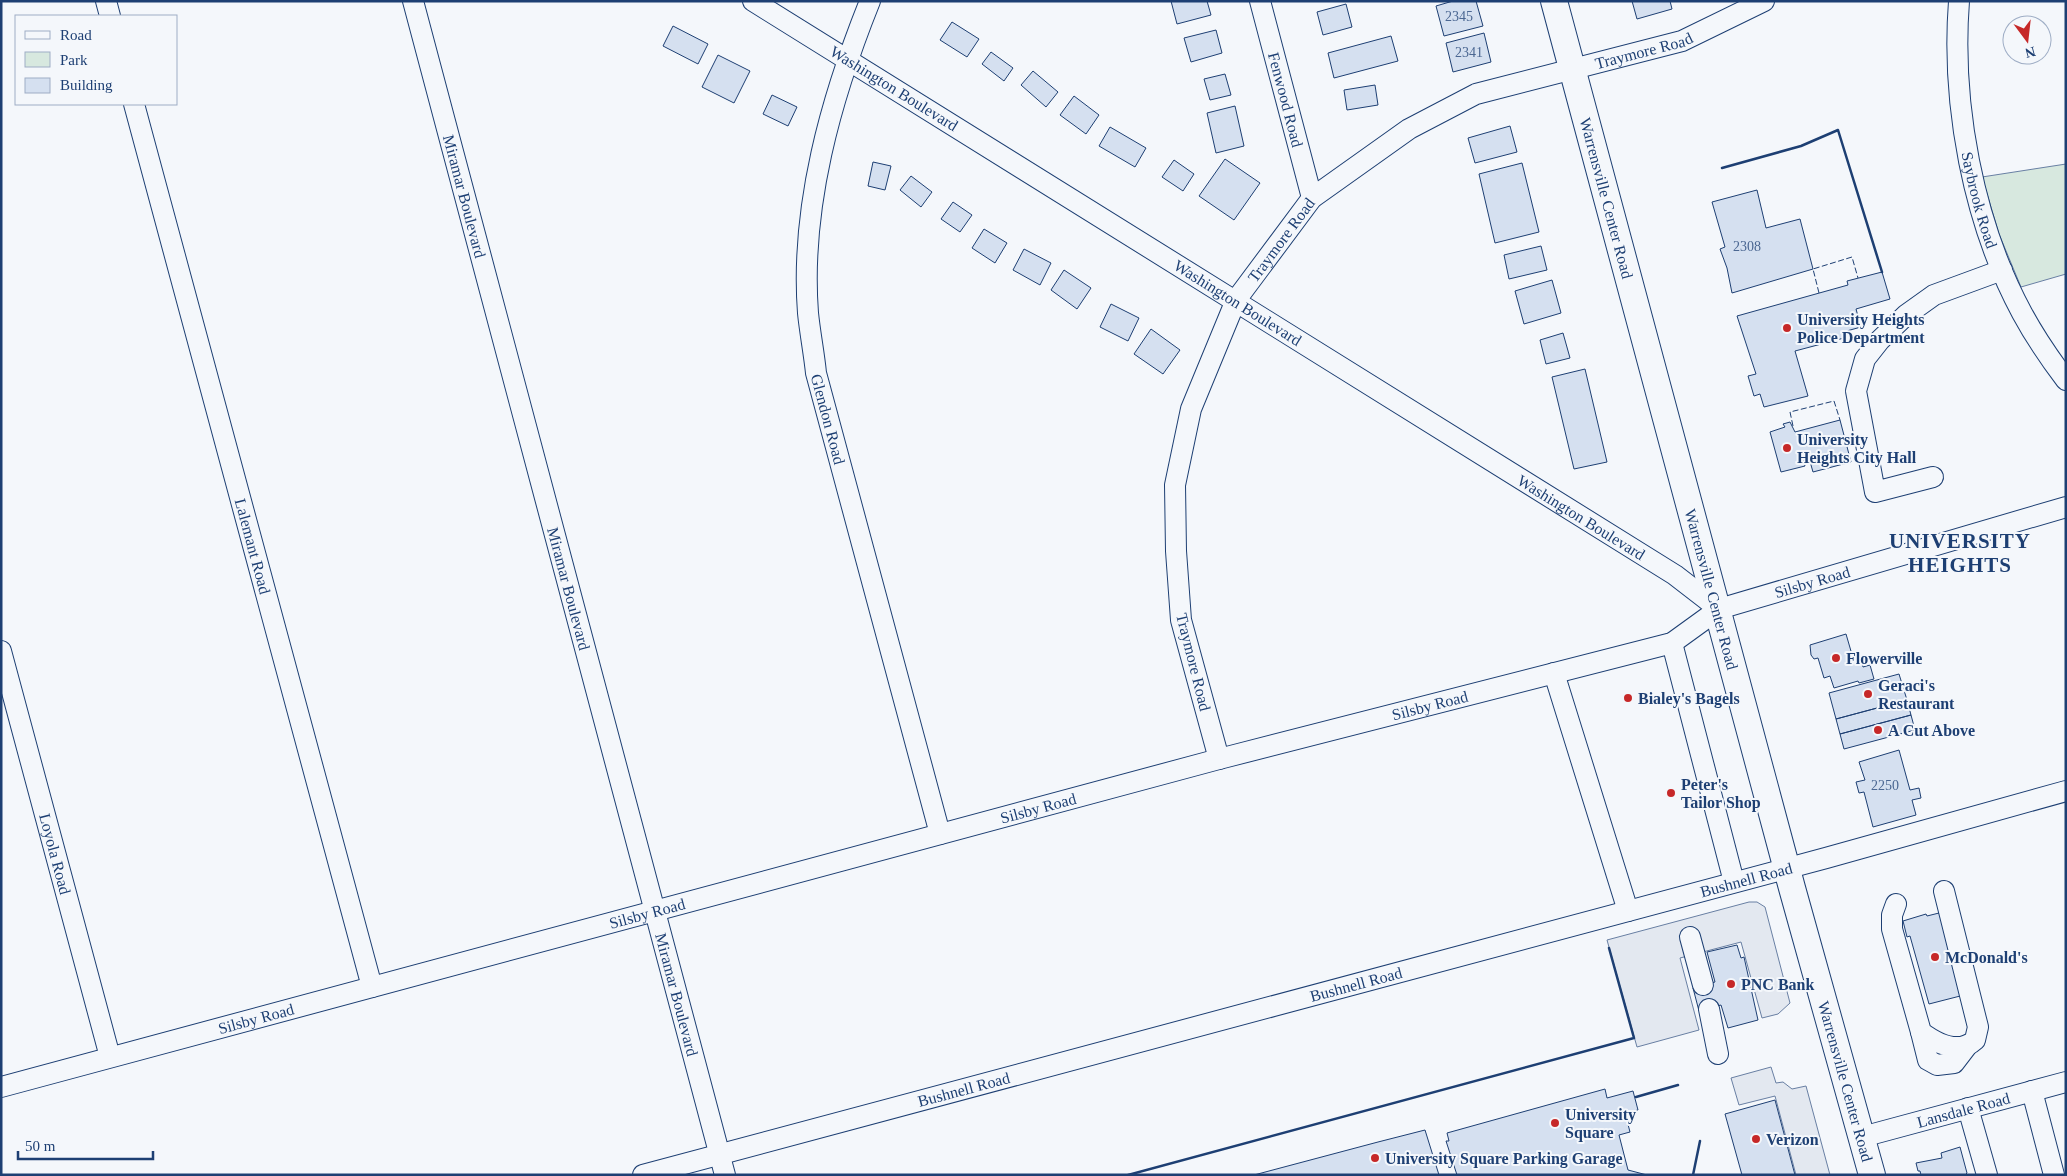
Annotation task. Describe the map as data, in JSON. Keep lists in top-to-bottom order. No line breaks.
{"streets":{"main road":["Warrensville Center Road"],"street":["Traymore Road","Washington Boulevard","Fenwood Road","Miramar Boulevard","Saybrook Road","Glendon Road","Lalemant Road","Silsby Road","Loyola Road","Bushnell Road","Lansdale Road"]},"crossings":[["Traymore Road","Washington Boulevard"],["Traymore Road","Fenwood Road"],["Traymore Road","Warrensville Center Road"],["Traymore Road","Silsby Road"],["Washington Boulevard","Warrensville Center Road"],["Washington Boulevard","Glendon Road"],["Washington Boulevard","Silsby Road"],["Miramar Boulevard","Silsby Road"],["Miramar Boulevard","Bushnell Road"],["Warrensville Center Road","Silsby Road"],["Warrensville Center Road","Bushnell Road"],["Warrensville Center Road","Lansdale Road"],["Glendon Road","Silsby Road"],["Lalemant Road","Silsby Road"],["Silsby Road","Loyola Road"]],"districts":["UNIVERSITY HEIGHTS"],"places":["University Heights Police Department","University Heights City Hall","Flowerville","Geraci's Restaurant","Bialey's Bagels","A Cut Above","Peter's Tailor Shop","McDonald's","PNC Bank","University Square","Verizon","University Square Parking Garage"],"house_numbers":["2345","2341","2308","2250"],"legend":["Road","Park","Building"],"scale_bar":"50 m","north":"bottom"}
